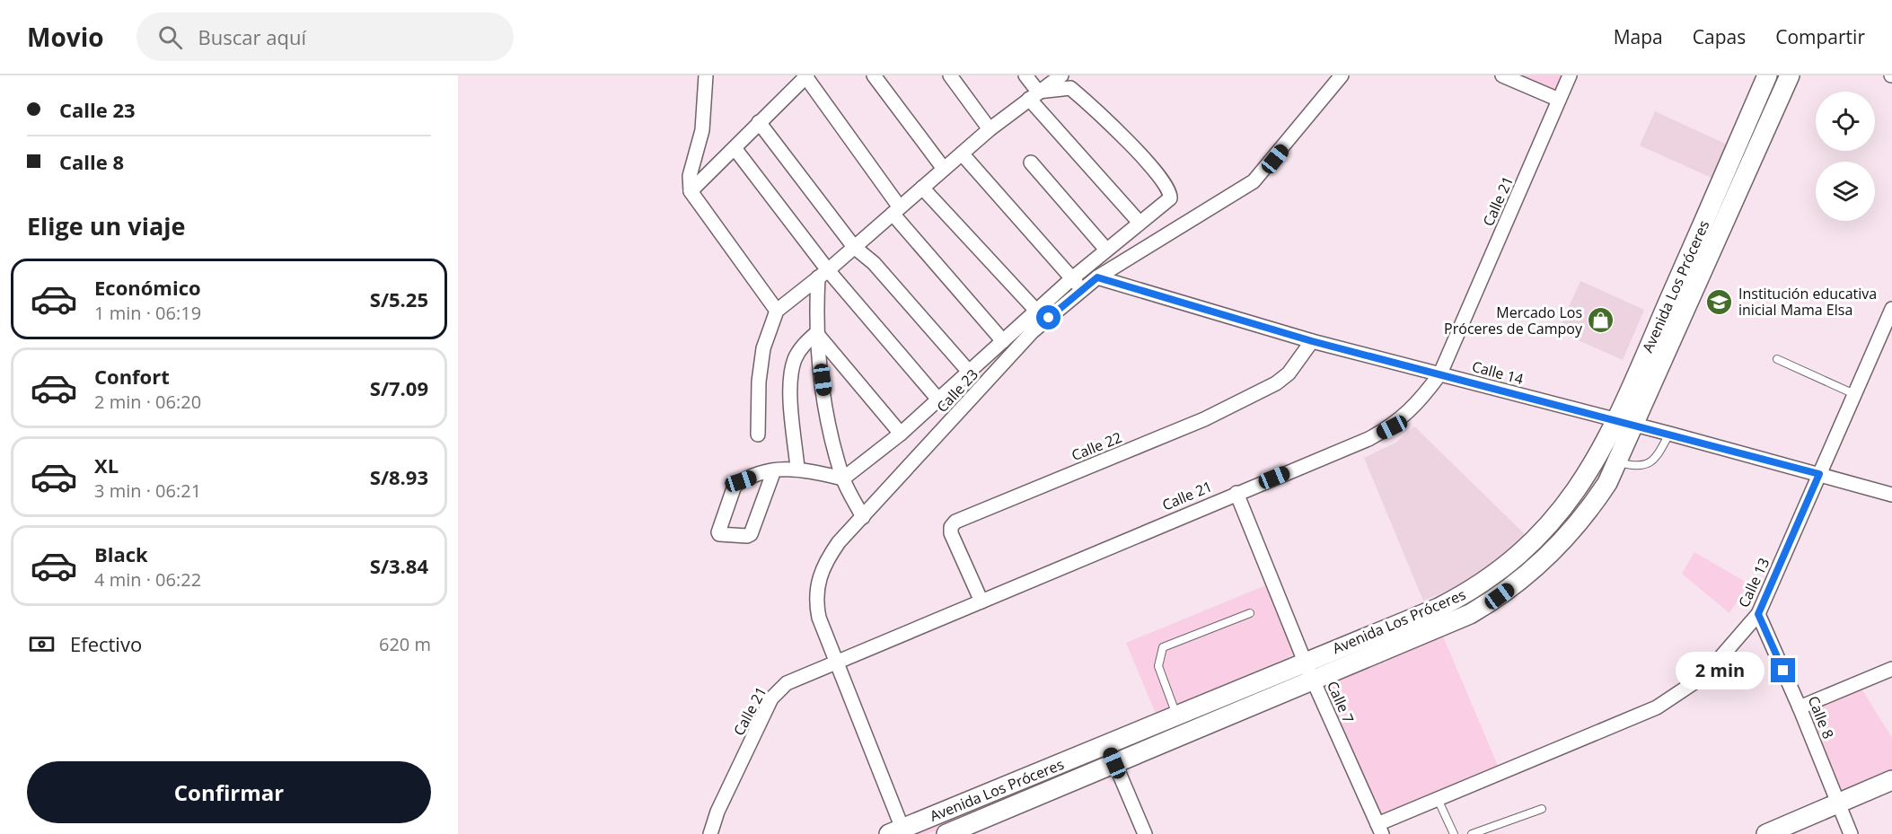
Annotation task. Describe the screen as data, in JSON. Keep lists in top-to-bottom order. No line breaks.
{"streets":{"main road":["Avenida Los Próceres"],"street":["Calle 21","Calle 14","Calle 23","Calle 22","Calle 13","Calle 7","Calle 8"]},"crossings":[["Calle 21","Calle 14"],["Calle 21","Calle 23"],["Calle 21","Calle 22"],["Calle 21","Calle 7"],["Avenida Los Próceres","Calle 14"],["Avenida Los Próceres","Calle 23"],["Avenida Los Próceres","Calle 7"],["Calle 14","Calle 23"],["Calle 14","Calle 22"],["Calle 14","Calle 13"],["Calle 13","Calle 7"],["Calle 13","Calle 8"]],"places":{"school or university":["Institución educativa inicial Mama Elsa"],"shop":["Mercado Los Próceres de Campoy"]},"page":{"header":"Movio","search":"Buscar aquí","nav":["Mapa","Capas","Compartir"],"banner":["Calle 23","Calle 8"],"heading":"Elige un viaje","list":[{"name":"Económico","note":"1 min · 06:19","value":"S/5.25"},{"name":"Confort","note":"2 min · 06:20","value":"S/7.09"},{"name":"XL","note":"3 min · 06:21","value":"S/8.93"},{"name":"Black","note":"4 min · 06:22","value":"S/3.84"}],"pay":["Efectivo","620 m"],"bubble":"2 min","buttons":"Confirmar"}}
